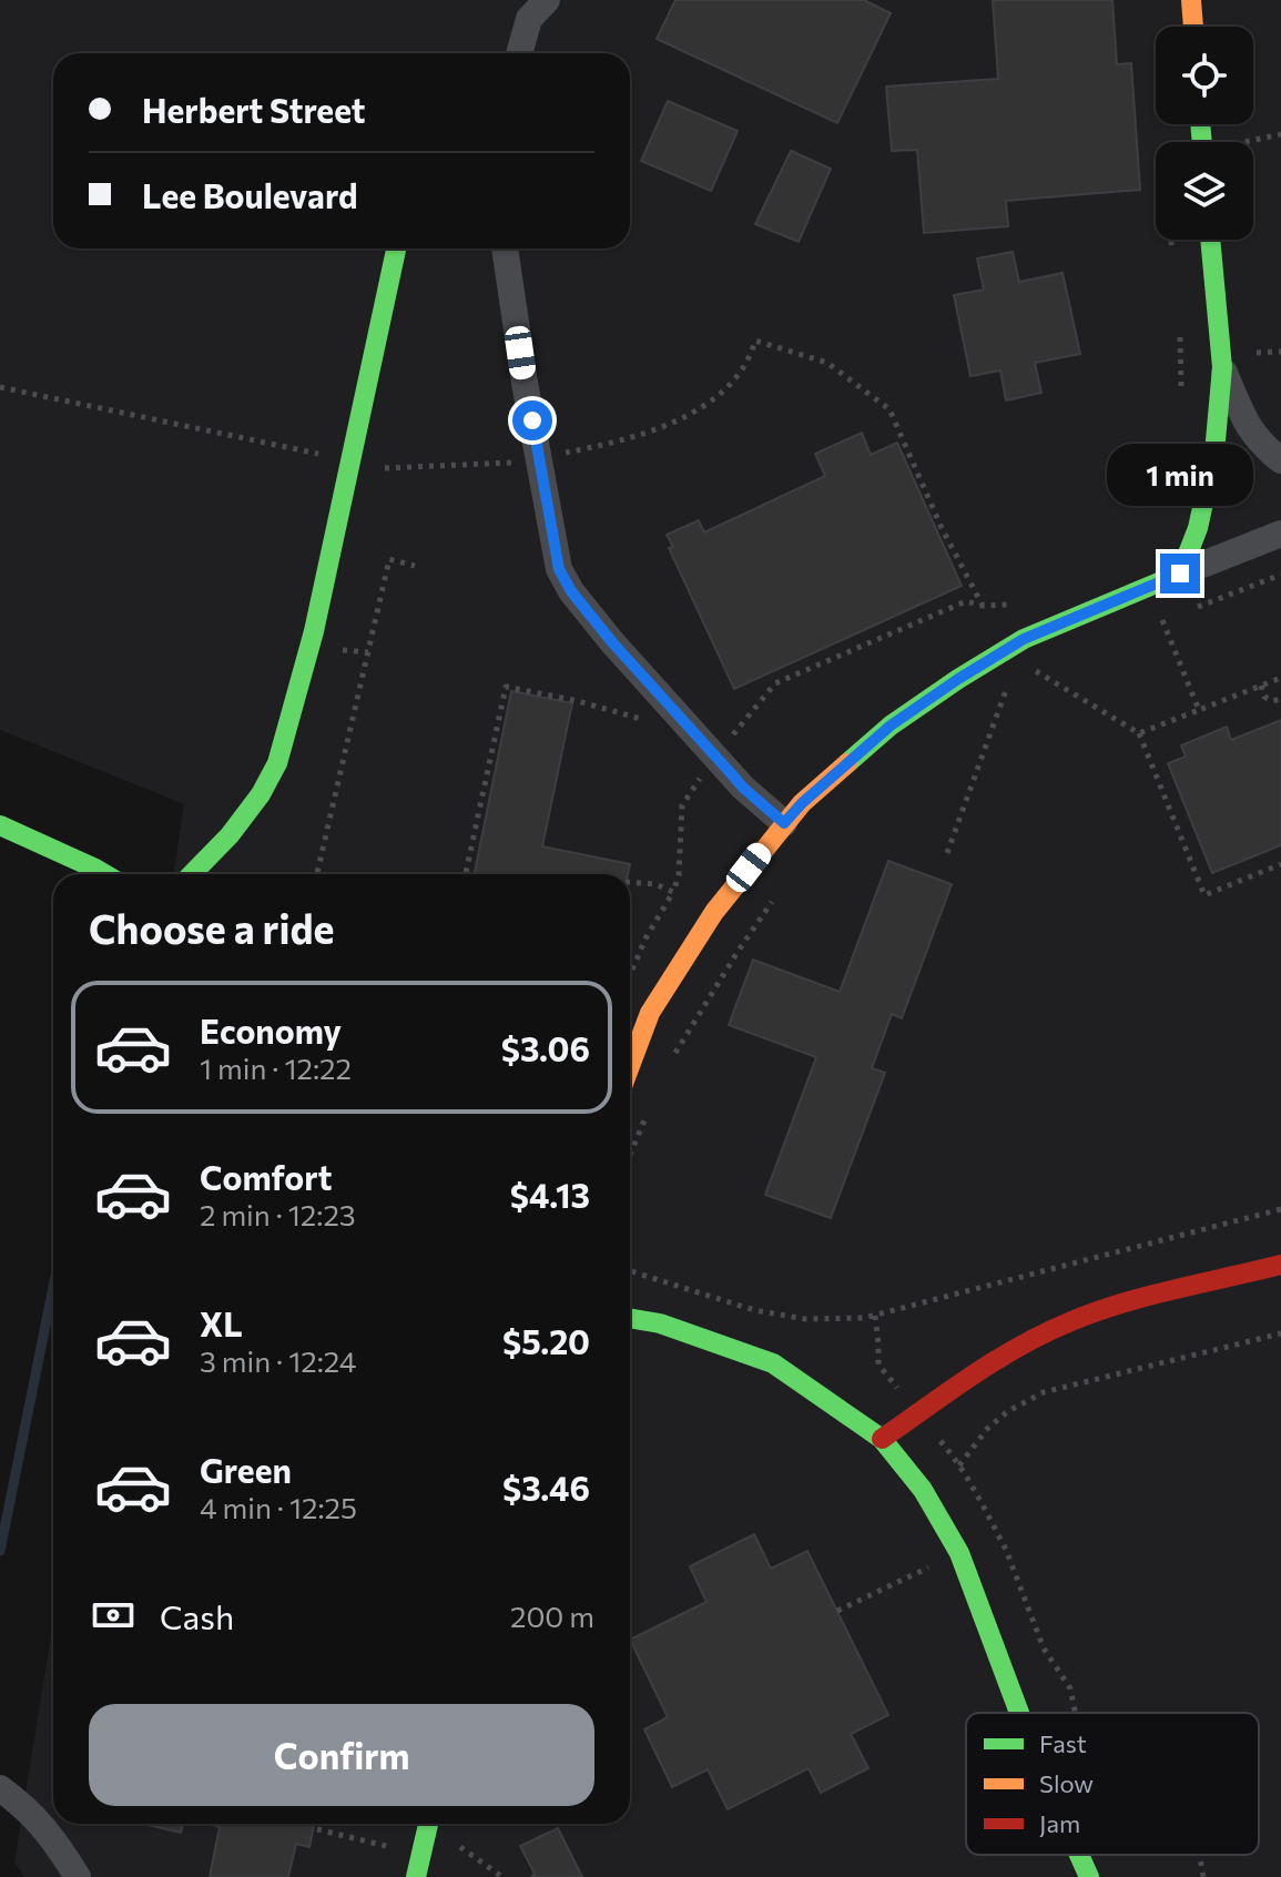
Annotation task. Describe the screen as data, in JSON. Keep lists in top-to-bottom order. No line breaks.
{"legend":["Fast","Slow","Jam"],"page":{"banner":["Herbert Street","Lee Boulevard"],"bubble":"1 min","heading":"Choose a ride","list":[{"name":"Economy","note":"1 min · 12:22","value":"$3.06"},{"name":"Comfort","note":"2 min · 12:23","value":"$4.13"},{"name":"XL","note":"3 min · 12:24","value":"$5.20"},{"name":"Green","note":"4 min · 12:25","value":"$3.46"}],"pay":["Cash","200 m"],"buttons":"Confirm"}}
